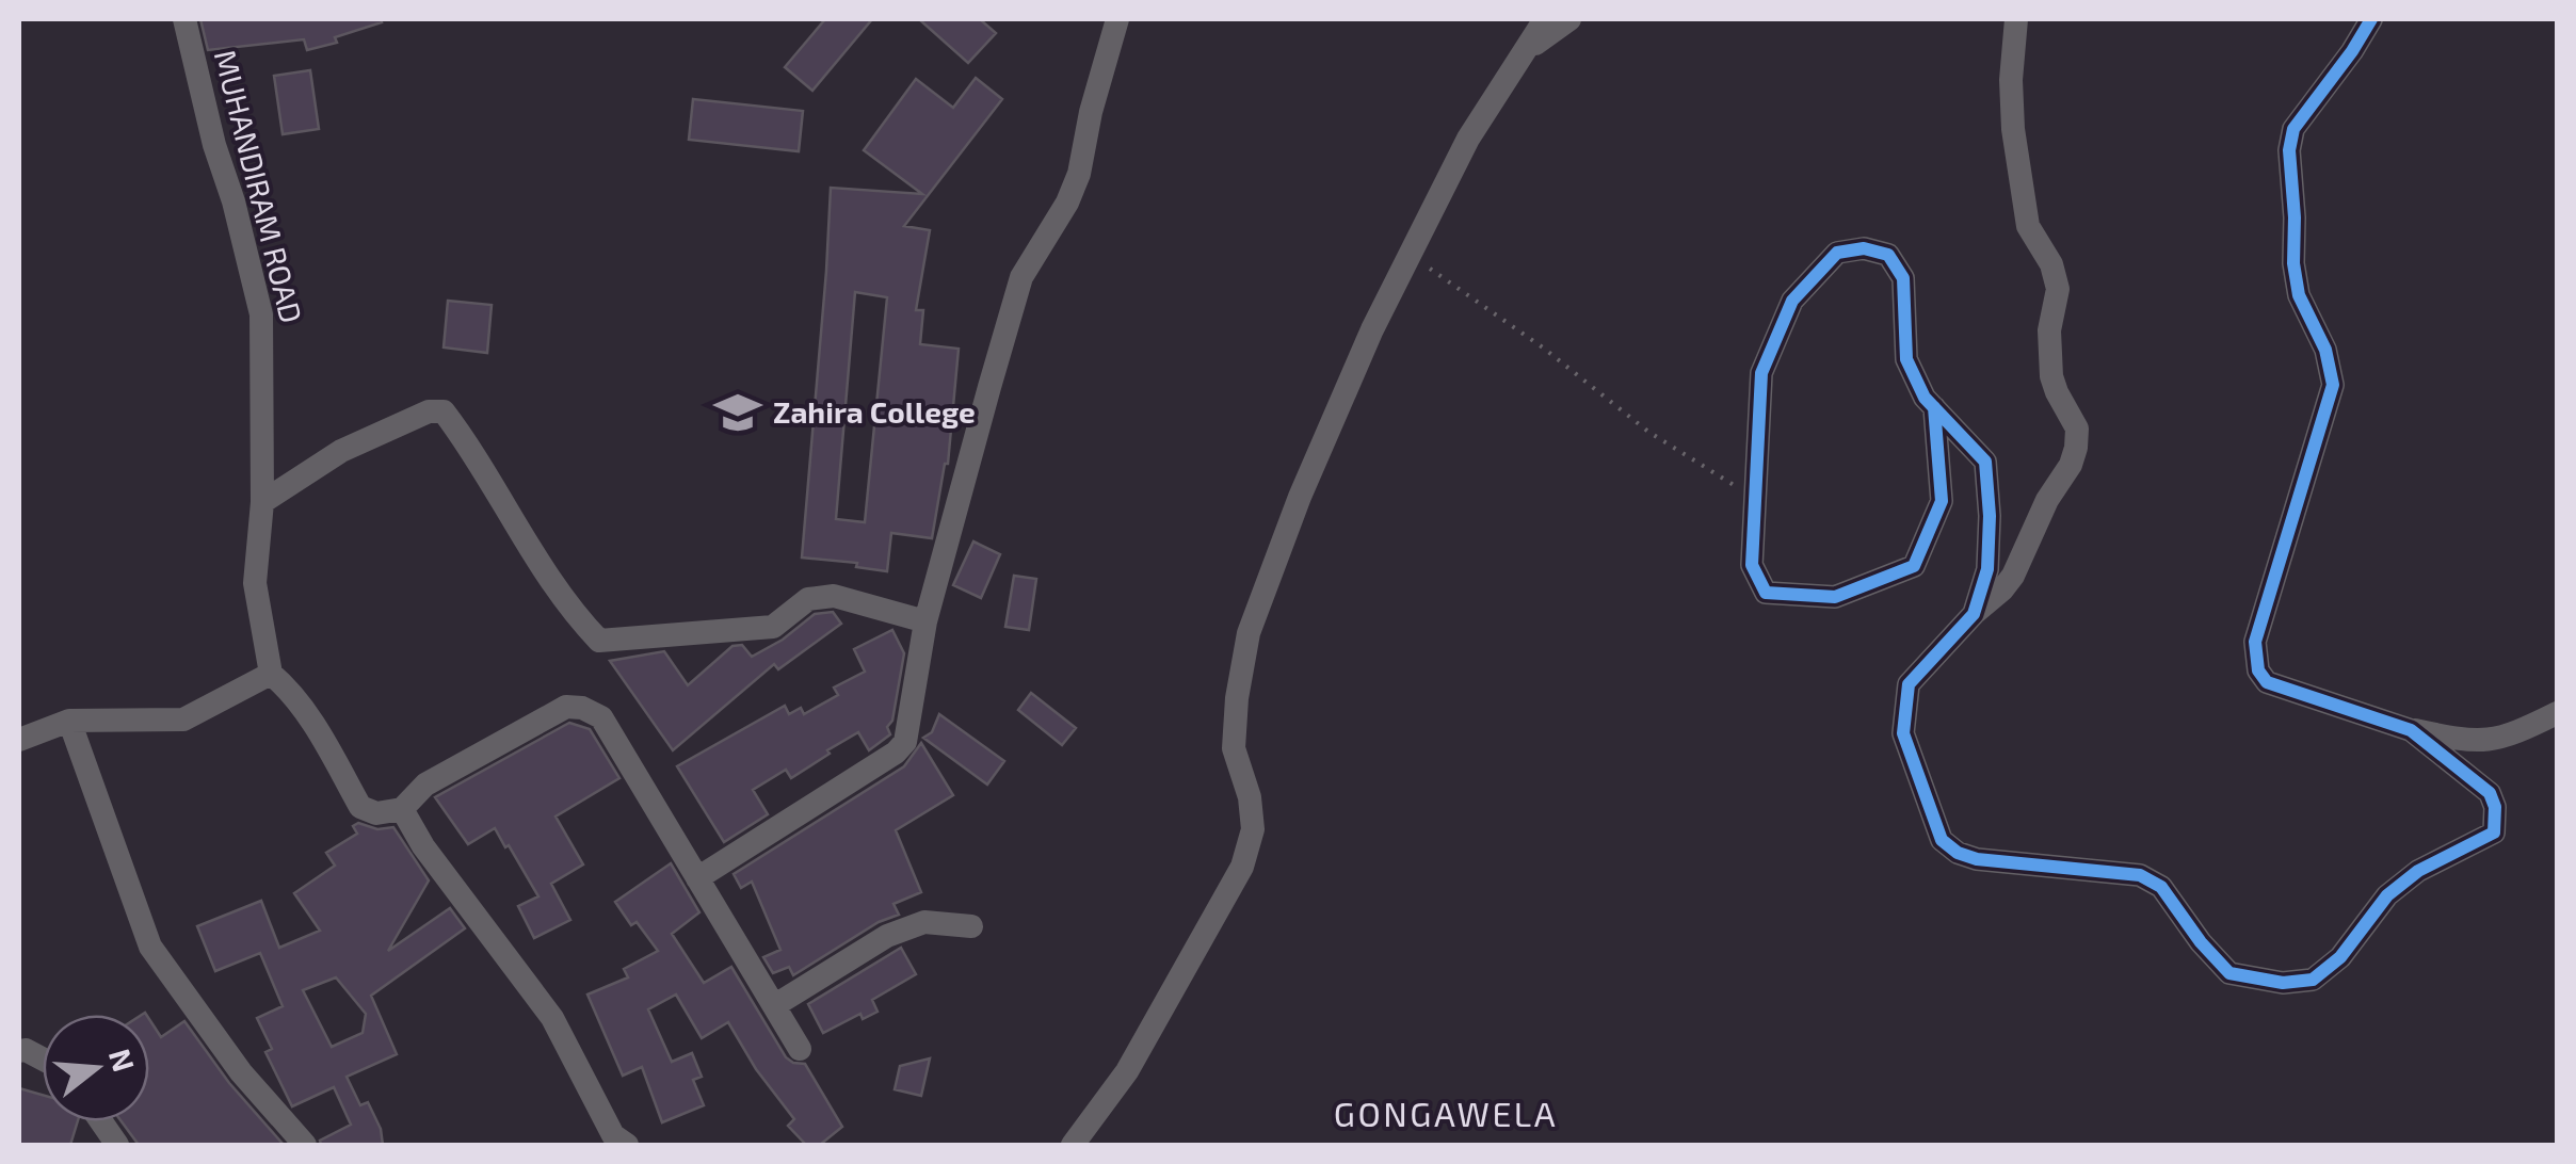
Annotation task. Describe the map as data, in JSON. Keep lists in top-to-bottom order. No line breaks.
{"streets":{"street":["MUHANDIRAM ROAD"]},"districts":["GONGAWELA"],"places":{"school or university":["Zahira College"]},"north":"right"}
